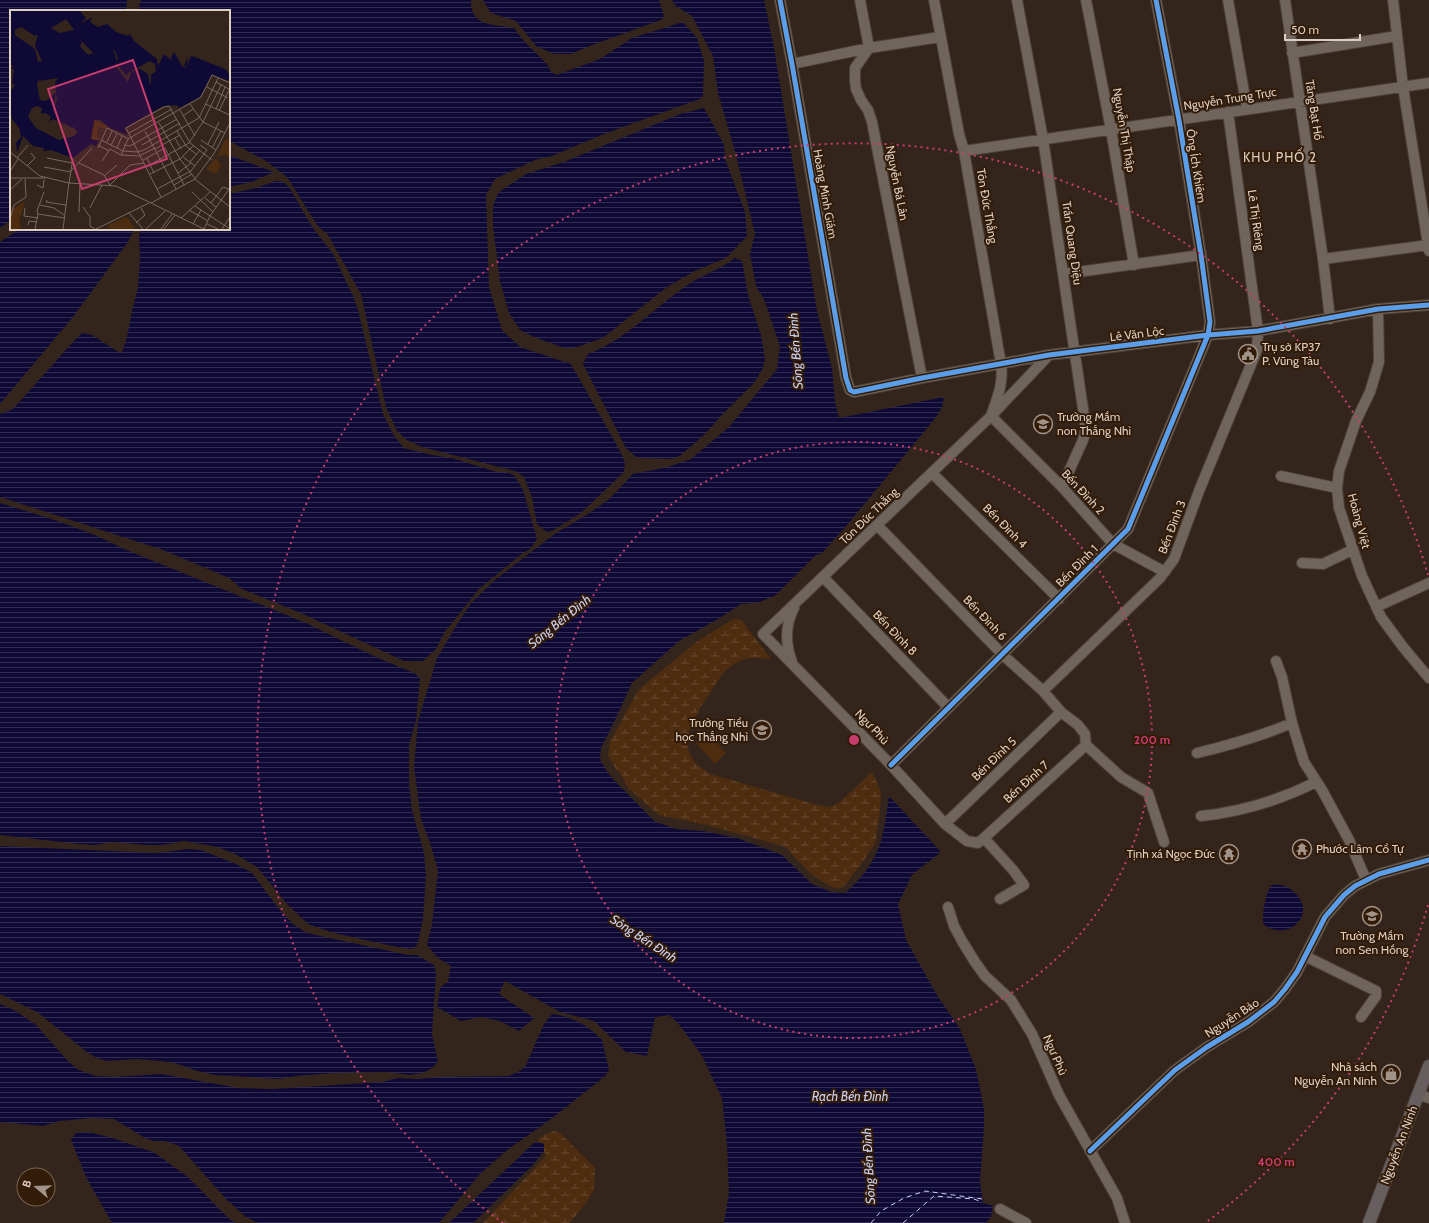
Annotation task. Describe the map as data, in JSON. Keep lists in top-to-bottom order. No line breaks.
{"streets":{"main road":["Nguyễn An Ninh"],"street":["Nguyễn Trung Trực","Tăng Bạt Hổ","Nguyễn Thị Thập","Ông Ích Khiêm","Nguyễn Bá Lân","Hoàng Minh Giám","Tôn Đức Thắng","Lê Thị Riêng","Trần Quang Diệu","Lê Văn Lộc","Bến Đình 2","Hoàng Việt","Bến Đình 4","Bến Đình 3","Bến Đình 1","Bến Đình 6","Bến Đình 8","Ngư Phủ","Bến Đình 5","Bến Đình 7","Nguyễn Bảo"]},"crossings":[["Nguyễn Trung Trực","Tăng Bạt Hổ"],["Nguyễn Trung Trực","Nguyễn Thị Thập"],["Nguyễn Trung Trực","Ông Ích Khiêm"],["Nguyễn Trung Trực","Tôn Đức Thắng"],["Nguyễn Trung Trực","Lê Thị Riêng"],["Nguyễn Trung Trực","Trần Quang Diệu"],["Tăng Bạt Hổ","Lê Văn Lộc"],["Ông Ích Khiêm","Lê Văn Lộc"],["Ông Ích Khiêm","Bến Đình 1"],["Nguyễn Bá Lân","Lê Văn Lộc"],["Hoàng Minh Giám","Lê Văn Lộc"],["Tôn Đức Thắng","Lê Văn Lộc"],["Tôn Đức Thắng","Bến Đình 2"],["Tôn Đức Thắng","Bến Đình 4"],["Tôn Đức Thắng","Bến Đình 6"],["Tôn Đức Thắng","Bến Đình 8"],["Tôn Đức Thắng","Ngư Phủ"],["Lê Thị Riêng","Lê Văn Lộc"],["Lê Thị Riêng","Bến Đình 3"],["Trần Quang Diệu","Lê Văn Lộc"],["Trần Quang Diệu","Bến Đình 2"],["Lê Văn Lộc","Hoàng Việt"],["Lê Văn Lộc","Bến Đình 3"],["Lê Văn Lộc","Bến Đình 1"],["Bến Đình 2","Bến Đình 3"],["Bến Đình 2","Bến Đình 1"],["Bến Đình 4","Bến Đình 1"],["Bến Đình 3","Bến Đình 6"],["Bến Đình 1","Bến Đình 6"],["Bến Đình 1","Bến Đình 8"],["Bến Đình 1","Ngư Phủ"],["Bến Đình 6","Bến Đình 5"],["Bến Đình 6","Bến Đình 7"],["Ngư Phủ","Bến Đình 5"],["Ngư Phủ","Bến Đình 7"],["Ngư Phủ","Nguyễn Bảo"]],"districts":["KHU PHỐ 2"],"water":["Sông Bến Đình","Rạch Bến Đình"],"places":{"public building":["Trụ sở KP37 P. Vũng Tàu"],"school or university":["Trường Mầm non Thắng Nhì","Trường Tiểu học Thắng Nhì","Trường Mầm non Sen Hồng"],"temple":["Phước Lâm Cổ Tự","Tịnh xá Ngọc Đức"],"shop":["Nhà sách Nguyễn An Ninh"]},"scale_bar":"50 m","north":"left","rings":["200 m","400 m"]}
